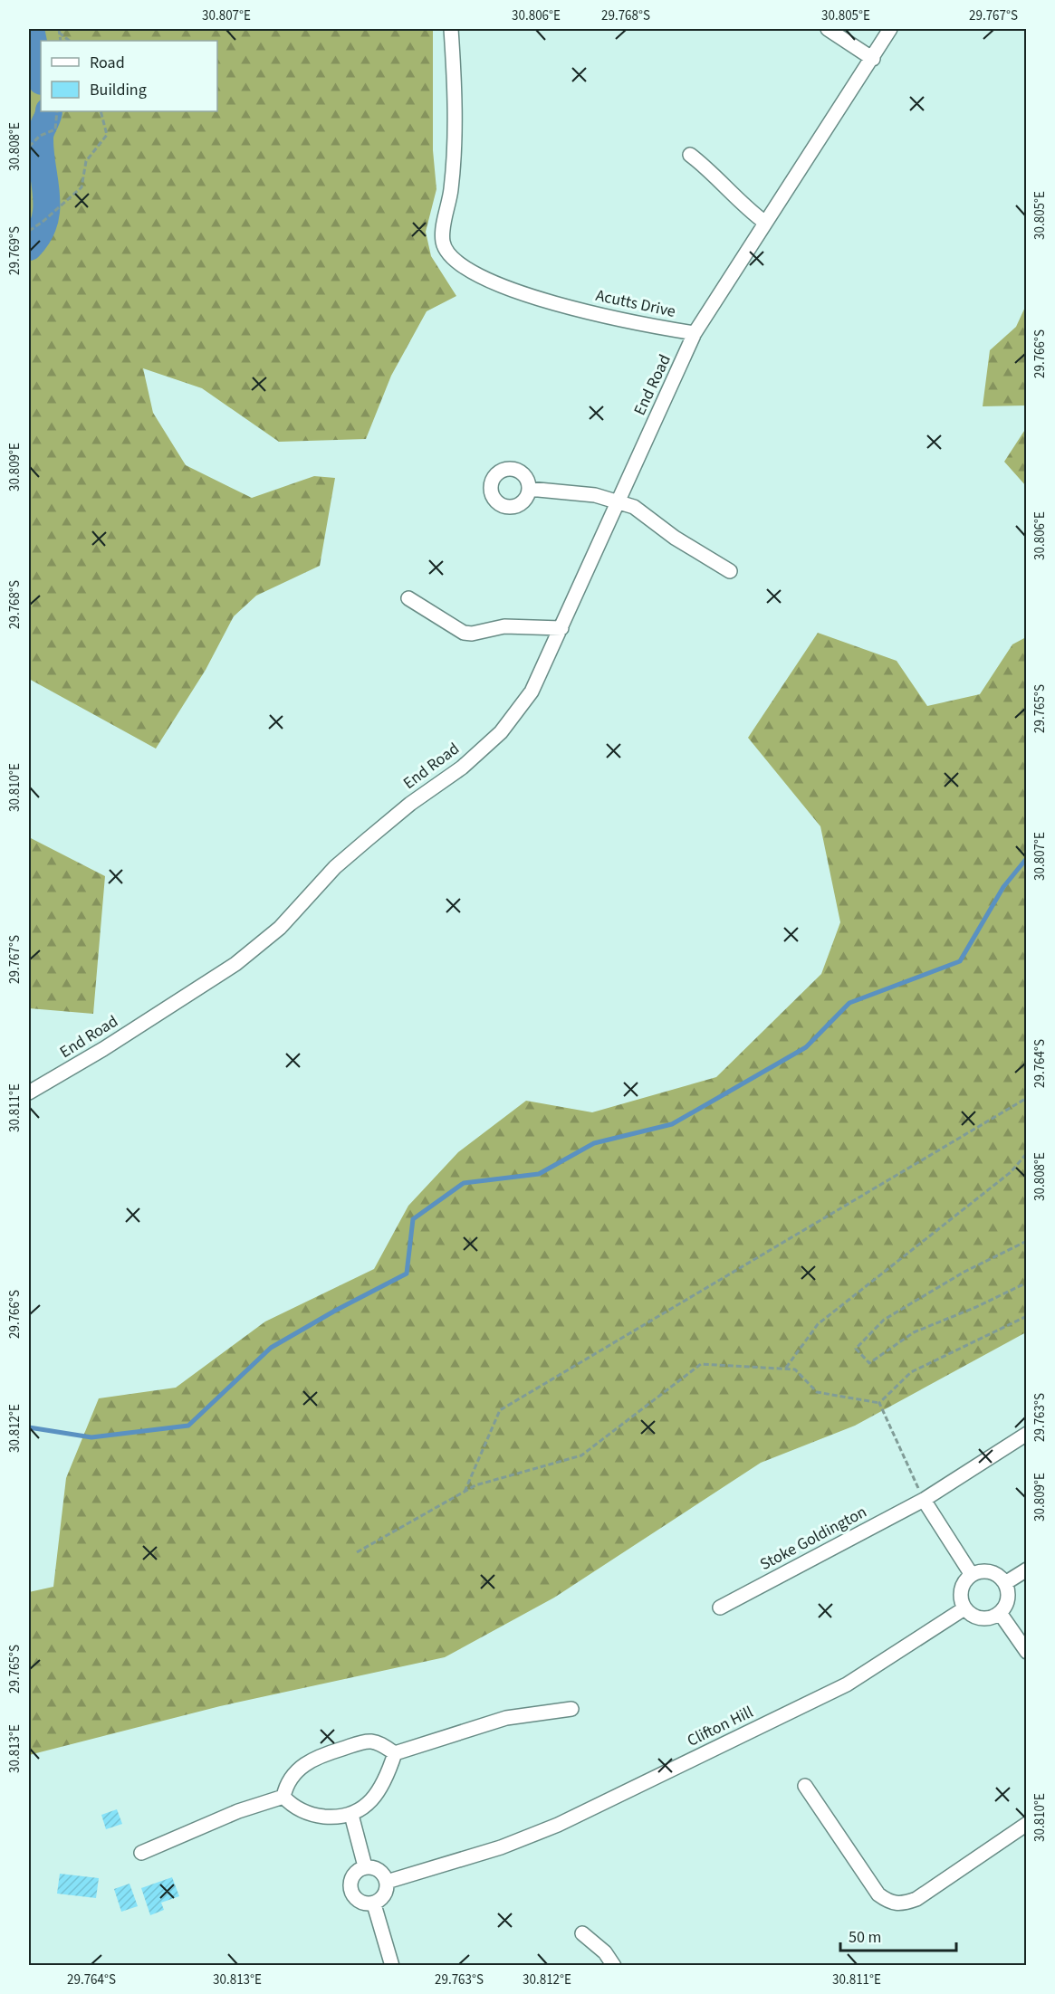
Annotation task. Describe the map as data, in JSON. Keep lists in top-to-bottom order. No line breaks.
{"streets":{"street":["Acutts Drive","End Road","Stoke Goldington","Clifton Hill"]},"crossings":[["Acutts Drive","End Road"]],"legend":["Road","Building"],"scale_bar":"50 m","coordinates":["30.807°E","30.806°E","29.768°S","30.805°E","29.767°S","30.808°E","29.769°S","29.766°S","30.809°E","29.765°S","30.810°E","29.764°S","30.811°E","29.763°S","30.812°E","30.813°E"]}
